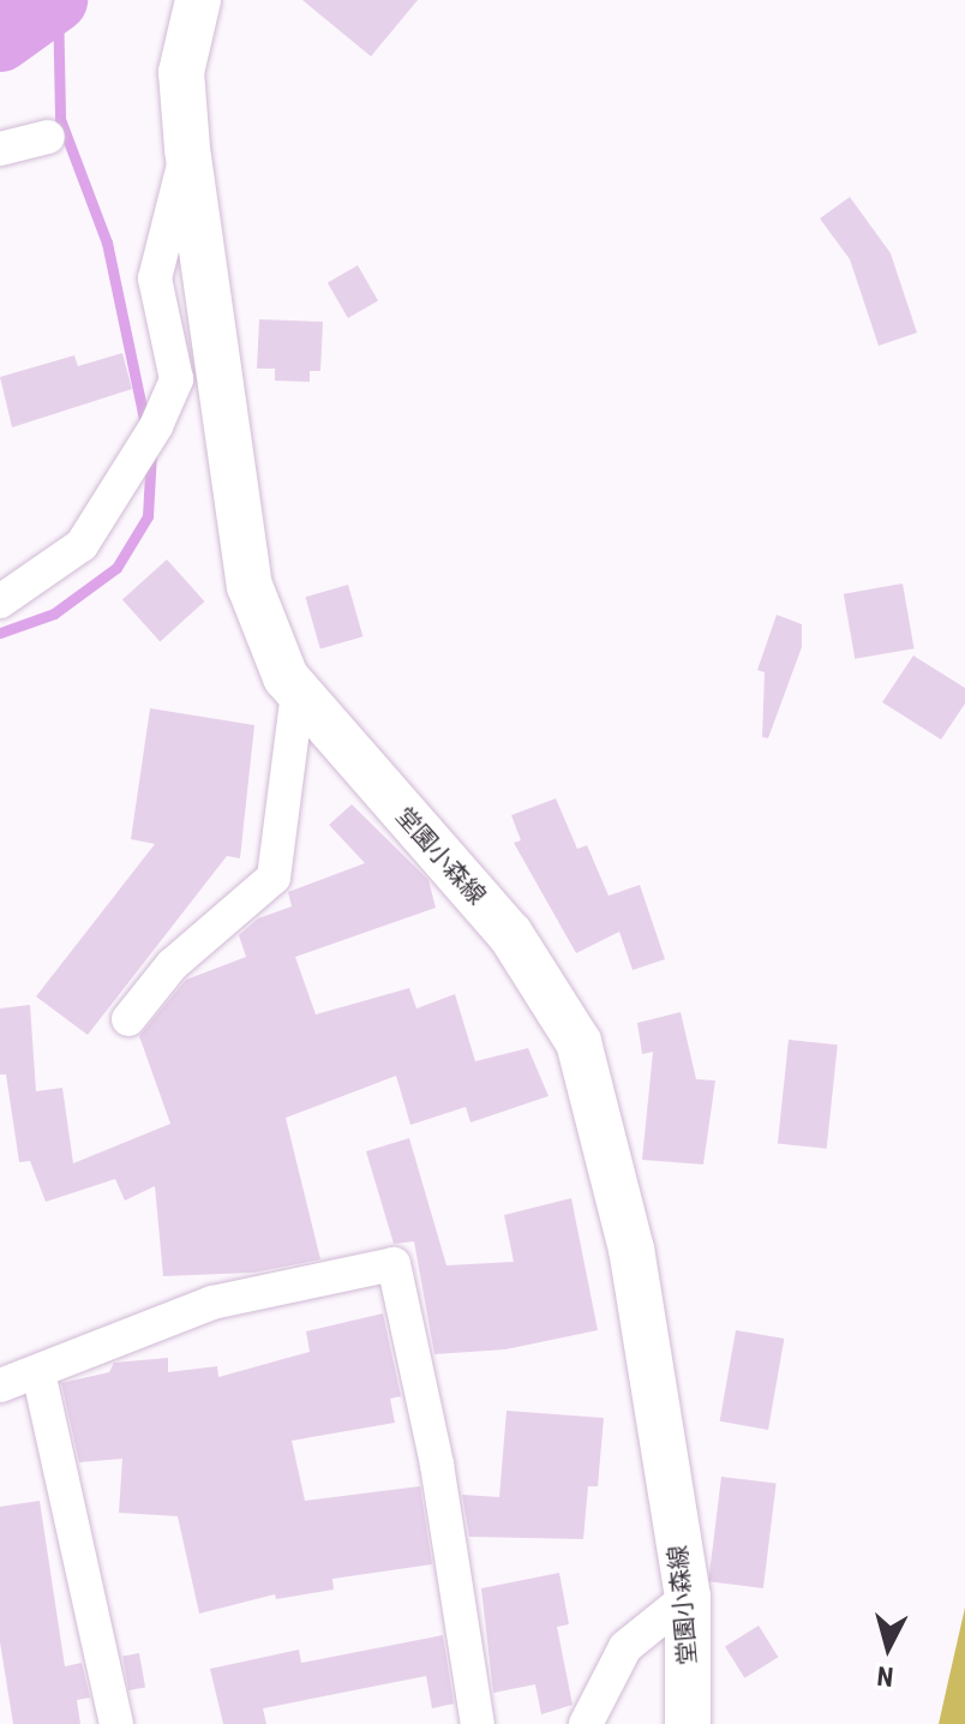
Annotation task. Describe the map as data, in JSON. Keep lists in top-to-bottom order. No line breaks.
{"streets":{"main road":["堂園小森線"]},"north":"bottom"}
